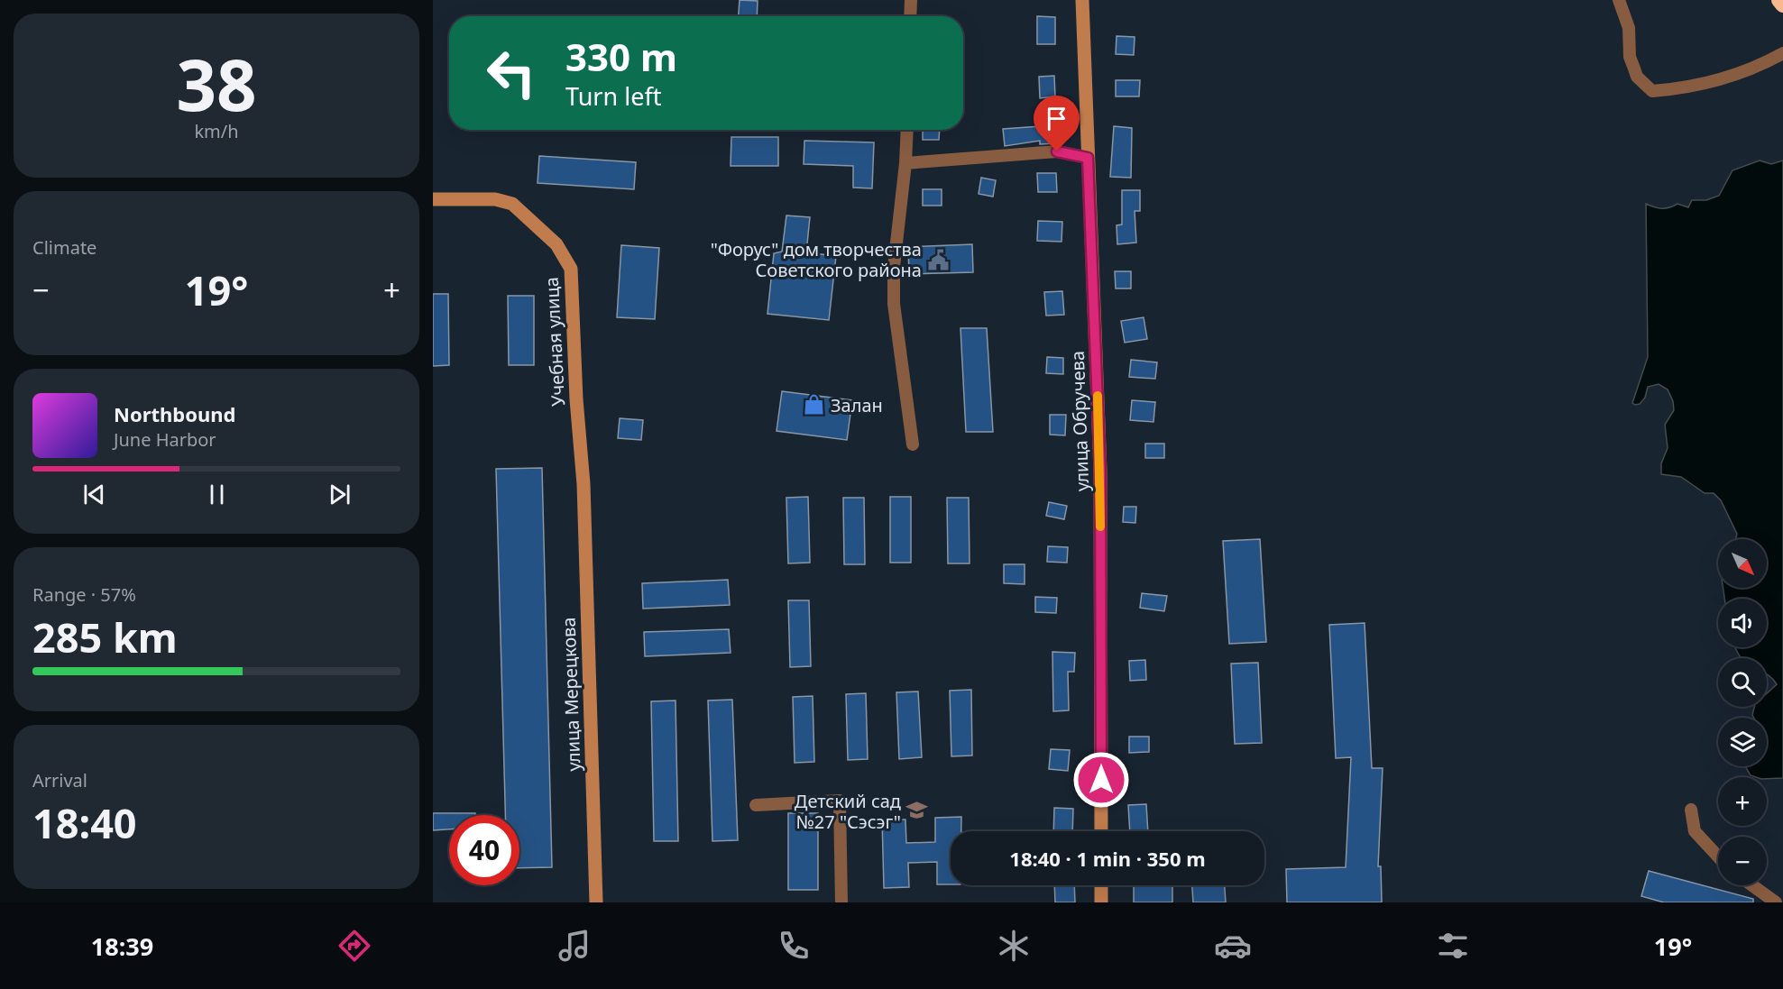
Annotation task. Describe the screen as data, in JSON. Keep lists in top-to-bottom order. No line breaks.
{"streets":{"street":["Учебная улица","улица Обручева","улица Мерецкова"]},"crossings":[["Учебная улица","улица Мерецкова"]],"places":{"public building":["\"Форус\" дом творчества Советского района"],"shop":["Залан"],"school or university":["Детский сад №27 \"Сэсэг\""]},"north":"bottom right","page":{"tile":[["38","km/h"],"Climate",["Range · 57%","285 km"],["Arrival","18:40"]],"turn":["330 m","Turn left"],"heat":["−","19°","+"],"song":["Northbound","June Harbor"],"map_buttons":["+","−"],"limit":"40","trip":"18:40 · 1 min · 350 m","tabs":["18:39","19°"]}}
